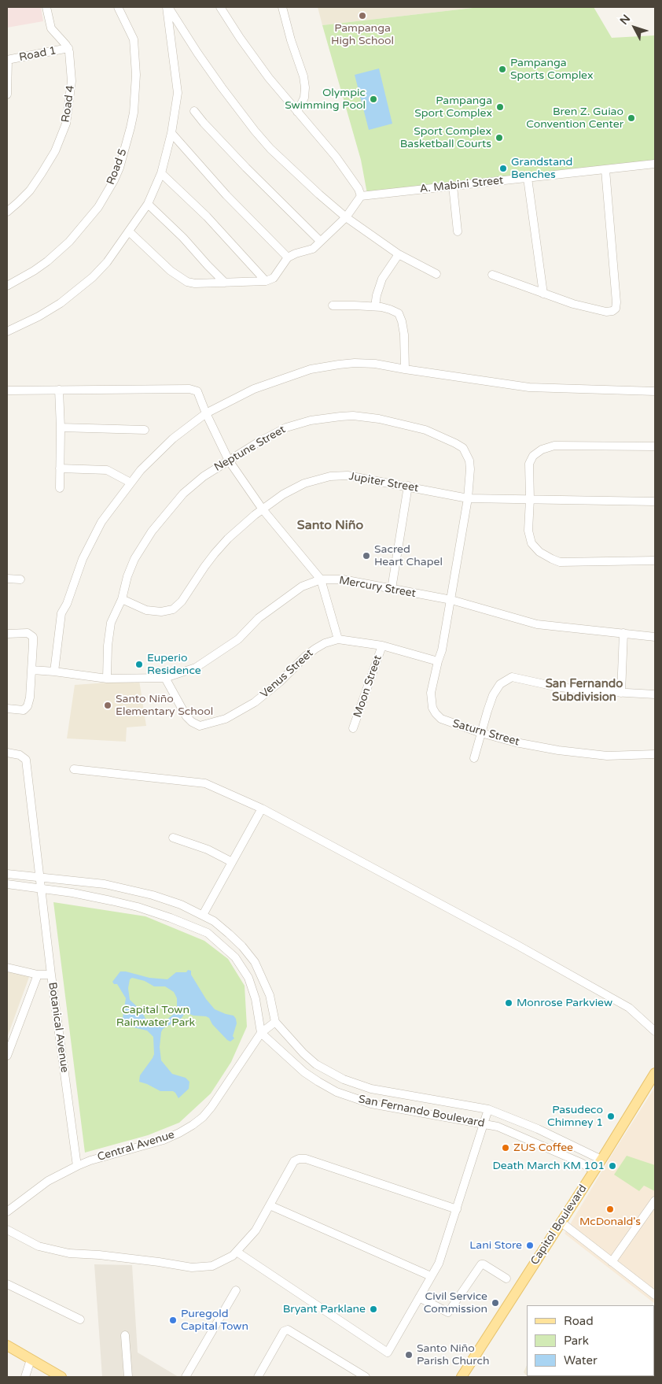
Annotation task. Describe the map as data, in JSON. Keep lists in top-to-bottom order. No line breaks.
{"streets":{"main road":["Capitol Boulevard"],"street":["Road 1","Road 4","Road 5","A. Mabini Street","Neptune Street","Jupiter Street","Mercury Street","Venus Street","Moon Street","Saturn Street","Botanical Avenue","San Fernando Boulevard","Central Avenue"]},"crossings":[["Road 1","Road 4"],["Neptune Street","Jupiter Street"],["Neptune Street","Mercury Street"],["Neptune Street","Saturn Street"],["Mercury Street","Venus Street"],["Mercury Street","Saturn Street"],["Venus Street","Moon Street"],["Venus Street","Saturn Street"],["Botanical Avenue","Central Avenue"],["San Fernando Boulevard","Central Avenue"],["San Fernando Boulevard","Capitol Boulevard"]],"districts":["Santo Niño","San Fernando Subdivision"],"parks":["Capital Town Rainwater Park"],"places":["Pampanga High School","Pampanga Sports Complex","Olympic Swimming Pool","Pampanga Sport Complex","Bren Z. Guiao Convention Center","Sport Complex Basketball Courts","Grandstand Benches","Sacred Heart Chapel","Euperio Residence","Santo Niño Elementary School","Monrose Parkview","Pasudeco Chimney 1","ZUS Coffee","Death March KM 101","McDonald's","Lani Store","Civil Service Commission","Bryant Parklane","Puregold Capital Town","Santo Niño Parish Church"],"legend":["Road","Park","Water"],"north":"top left"}
